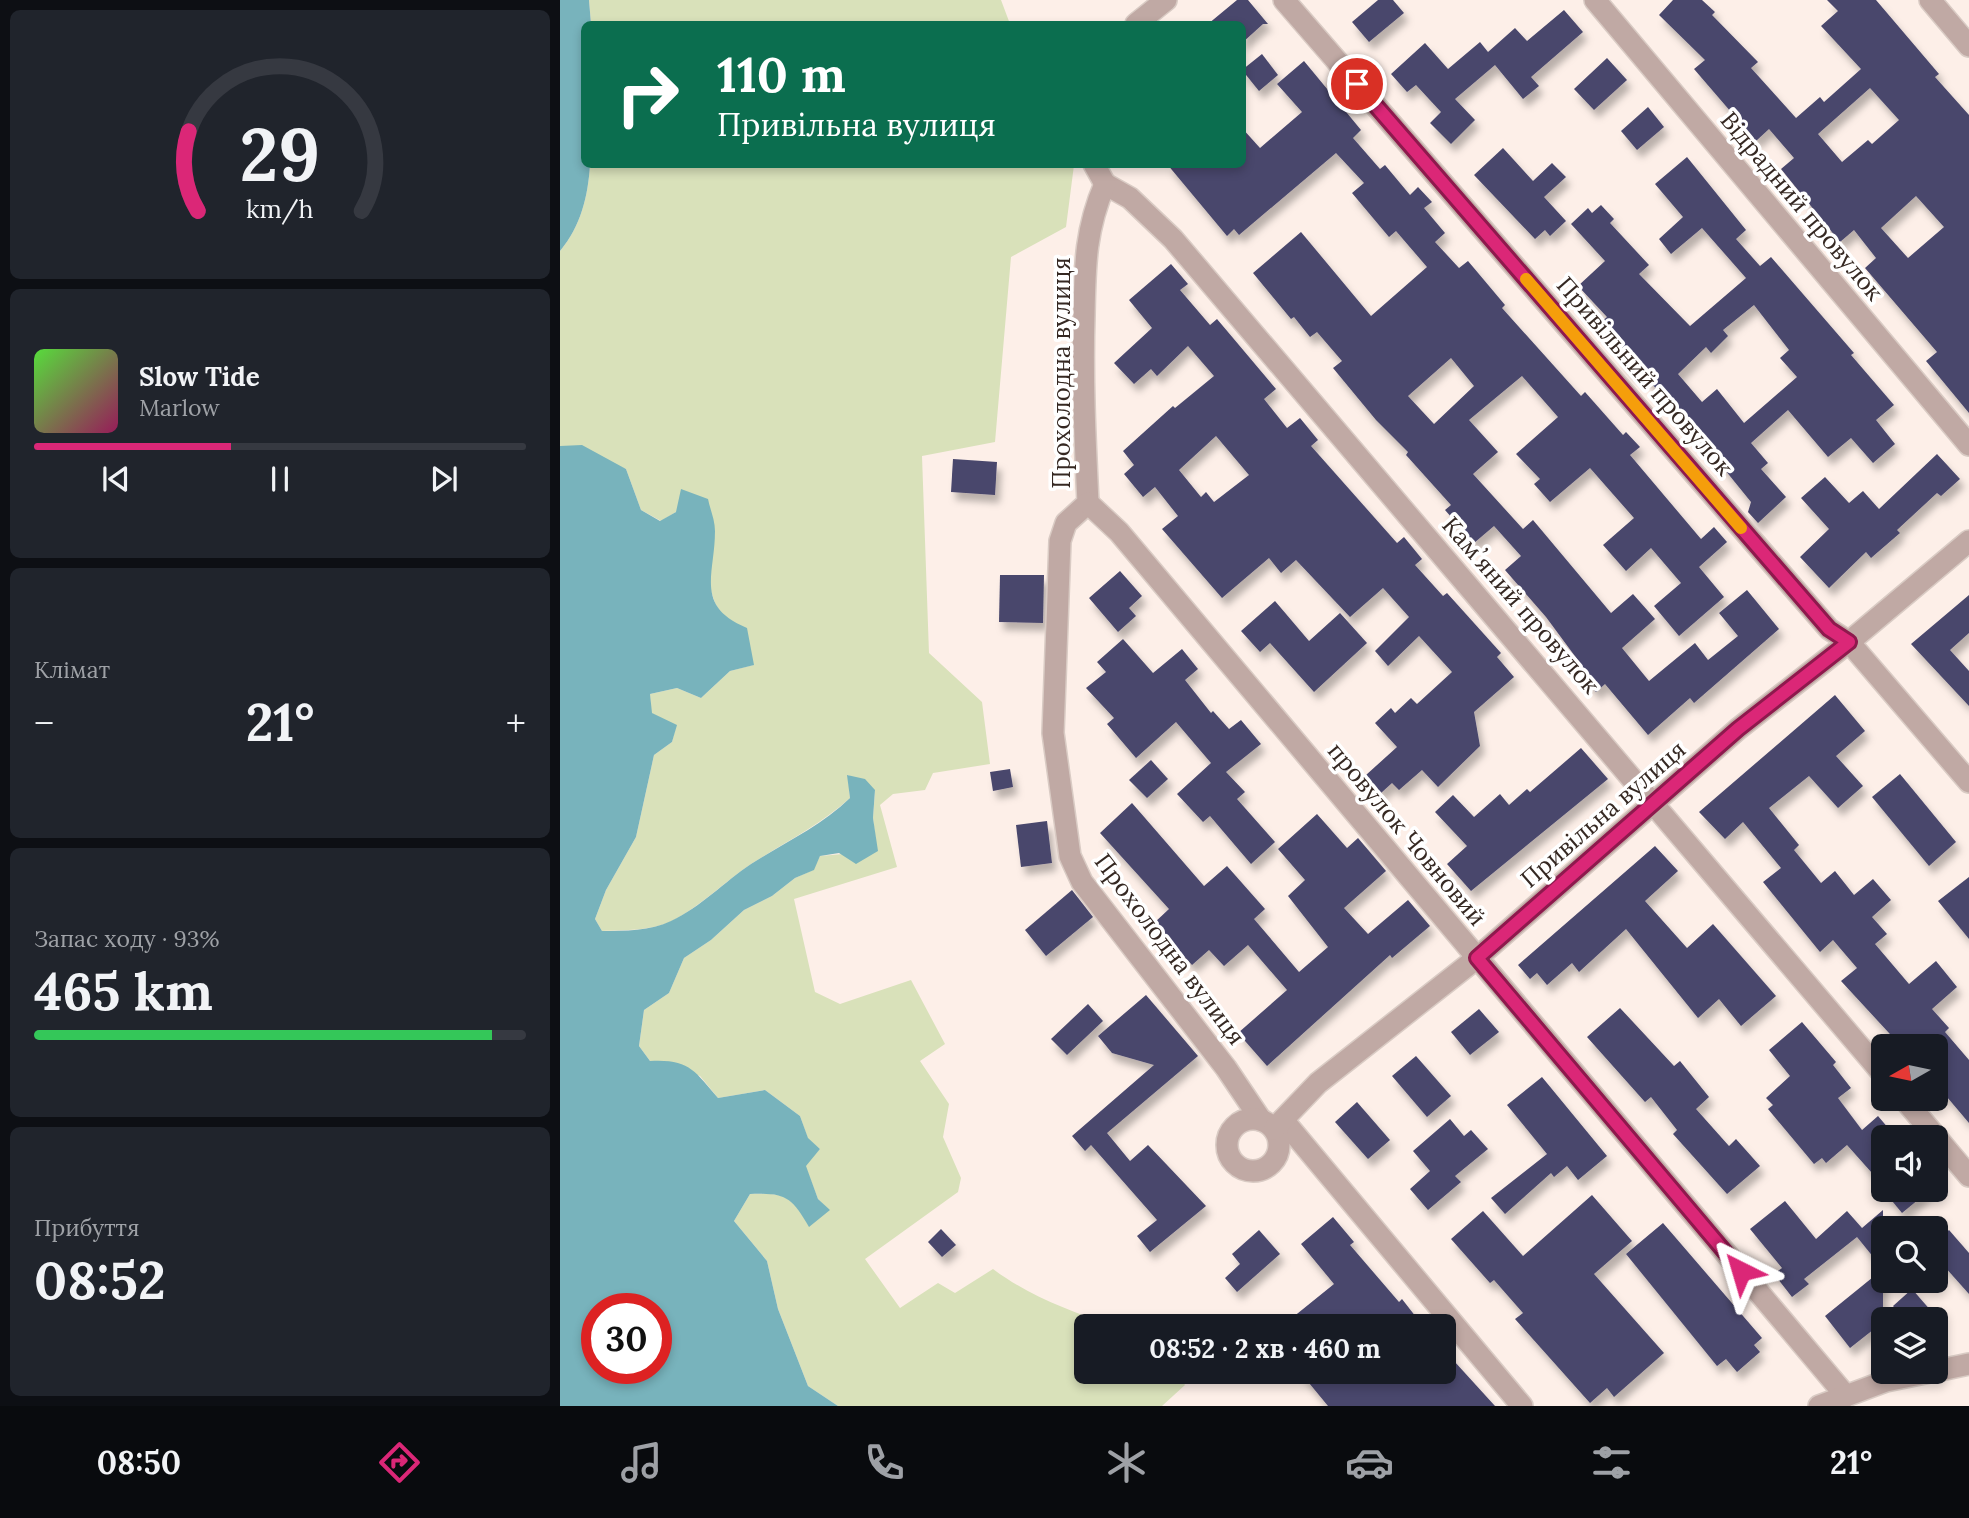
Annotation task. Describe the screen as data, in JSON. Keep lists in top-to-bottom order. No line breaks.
{"streets":{"street":["Відрадний провулок","Прохолодна вулиця","Привільний провулок","Камʼяний провулок","Привільна вулиця","провулок Човновий"]},"crossings":[["Прохолодна вулиця","Камʼяний провулок"],["Прохолодна вулиця","Привільна вулиця"],["Прохолодна вулиця","провулок Човновий"],["Привільний провулок","Привільна вулиця"],["Камʼяний провулок","Привільна вулиця"],["Привільна вулиця","провулок Човновий"]],"north":"left","page":{"turn":["110 m","Привільна вулиця"],"song":["Slow Tide","Marlow"],"tile":["Клімат",["Запас ходу · 93%","465 km"],["Прибуття","08:52"]],"heat":["−","21°","+"],"limit":"30","trip":"08:52 · 2 хв · 460 m","tabs":["08:50","21°"],"gauge":["29","km/h"]}}
